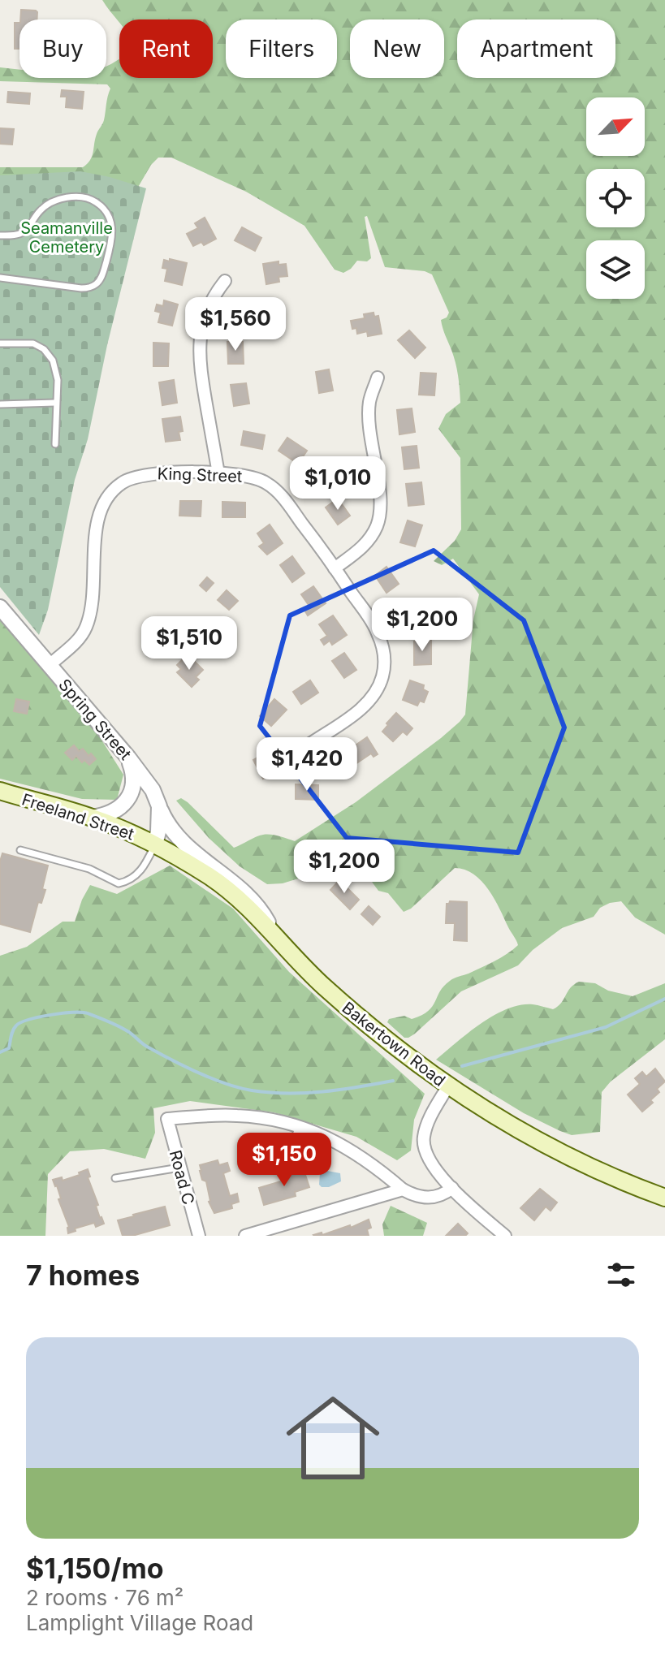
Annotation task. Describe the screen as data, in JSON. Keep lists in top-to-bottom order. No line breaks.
{"streets":{"main road":["Freeland Street","Bakertown Road"],"street":["King Street","Spring Street","Road C"]},"crossings":[["King Street","Spring Street"],["Spring Street","Bakertown Road"],["Freeland Street","Bakertown Road"]],"parks":["Seamanville Cemetery"],"north":"top right","page":{"chip":["Buy","Rent","Filters","New","Apartment"],"price":["$1,560","$1,010","$1,200","$1,510","$1,420","$1,200","$1,150"],"heading":"7 homes","list":[{"name":"$1,150/mo","note":"2 rooms · 76 m² · Lamplight Village Road"}]}}
